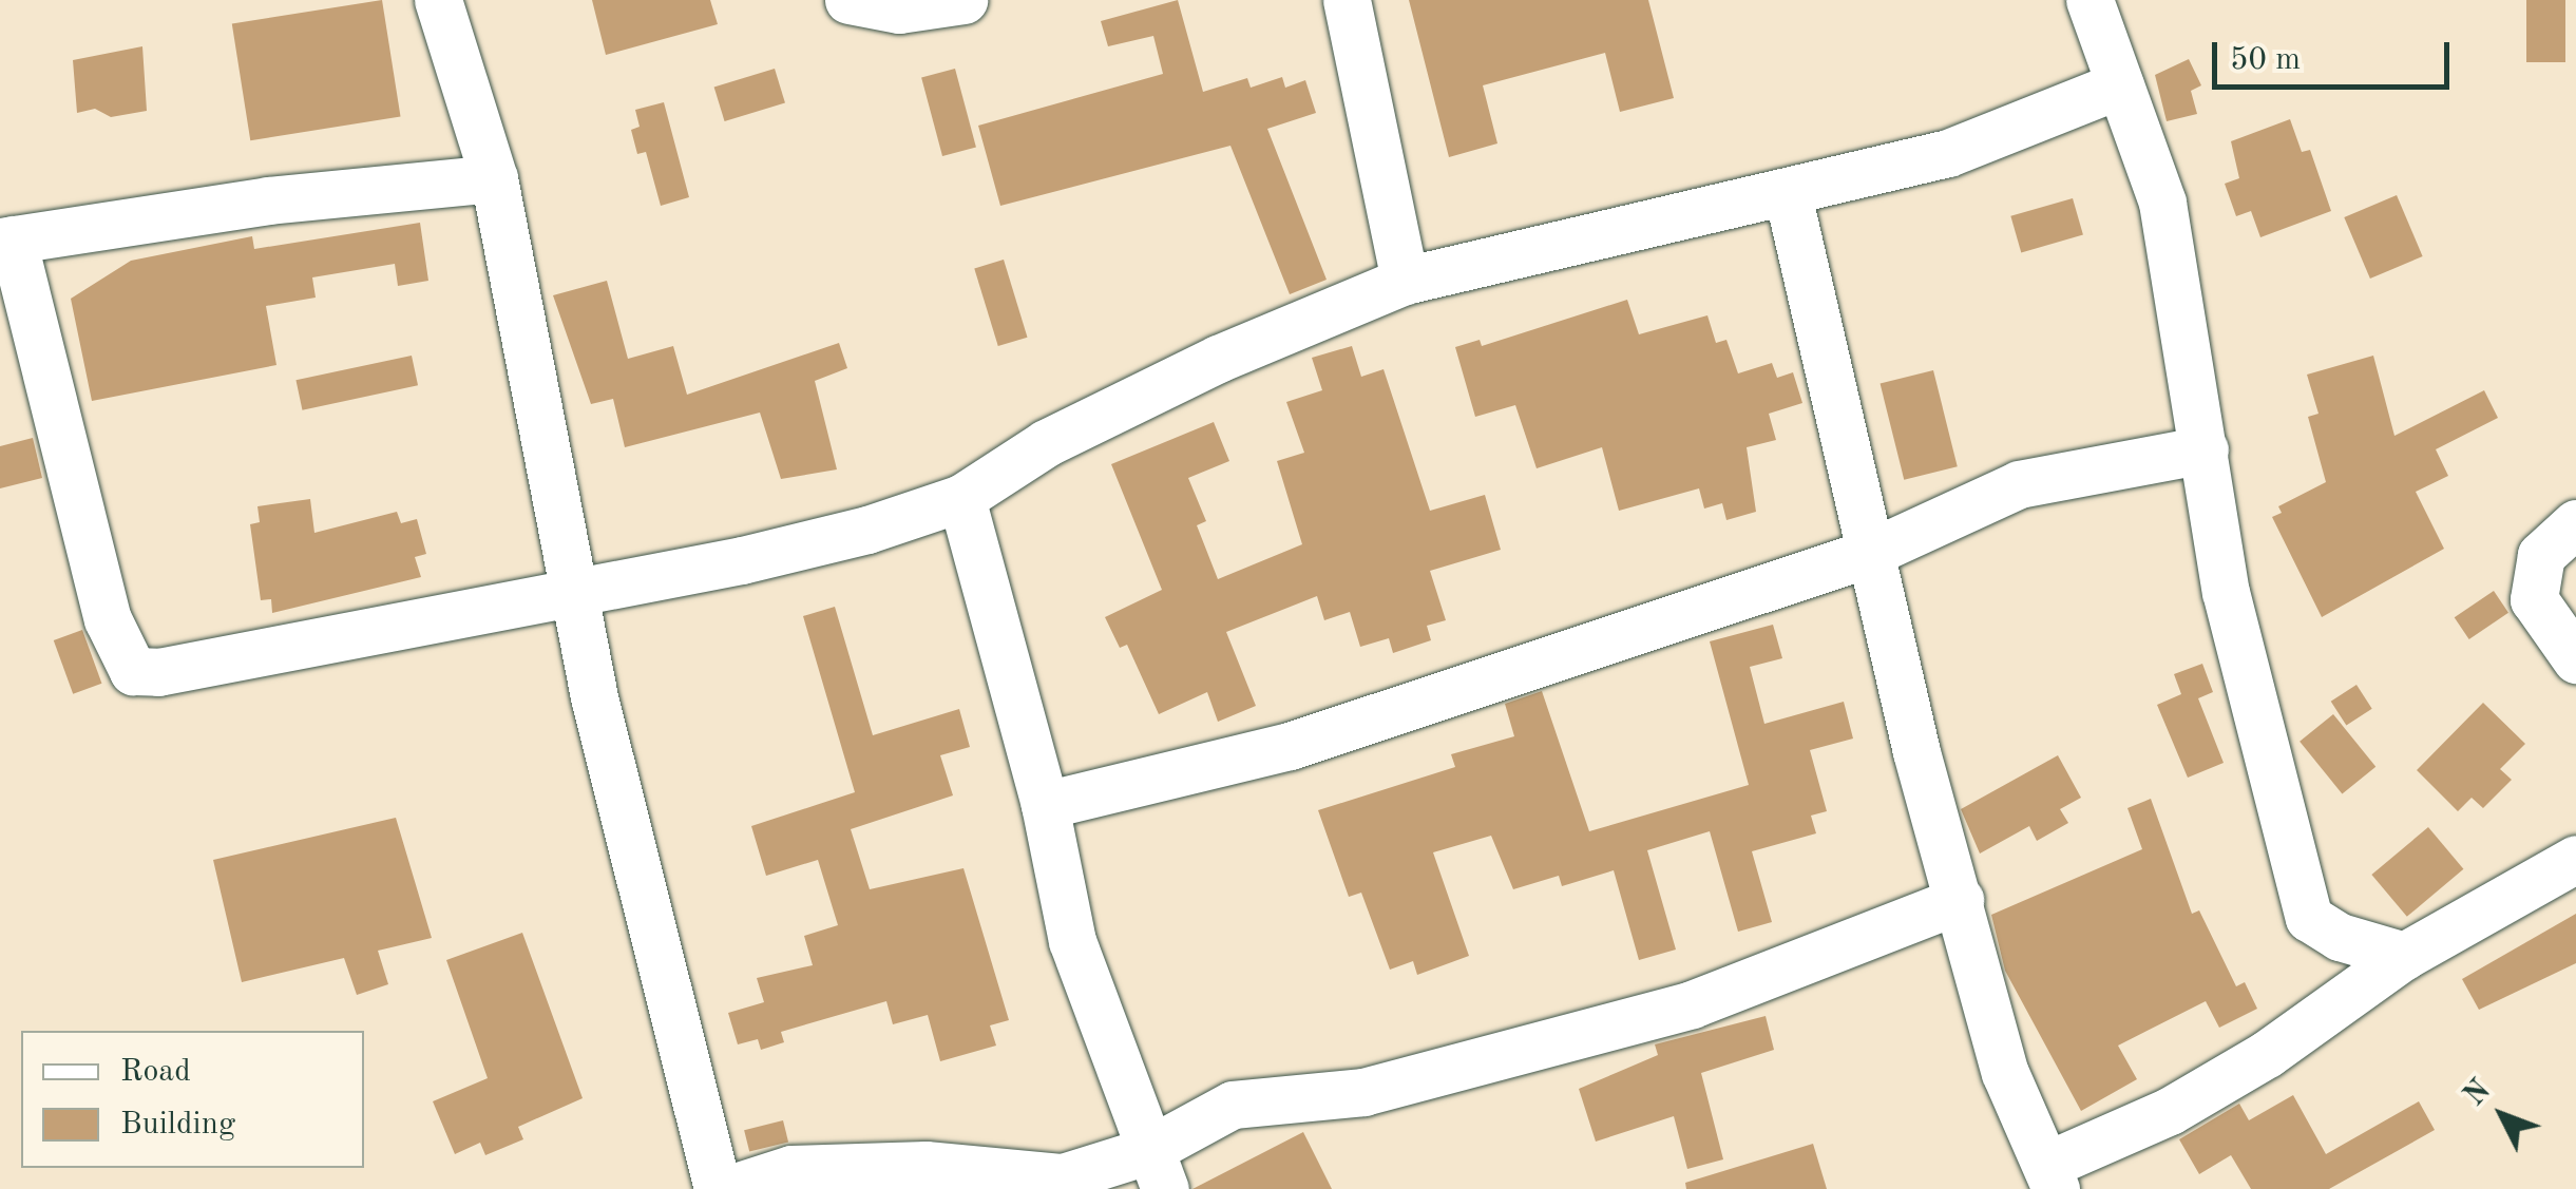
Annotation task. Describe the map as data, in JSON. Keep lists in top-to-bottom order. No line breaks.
{"legend":["Road","Building"],"scale_bar":"50 m","north":"top left"}
